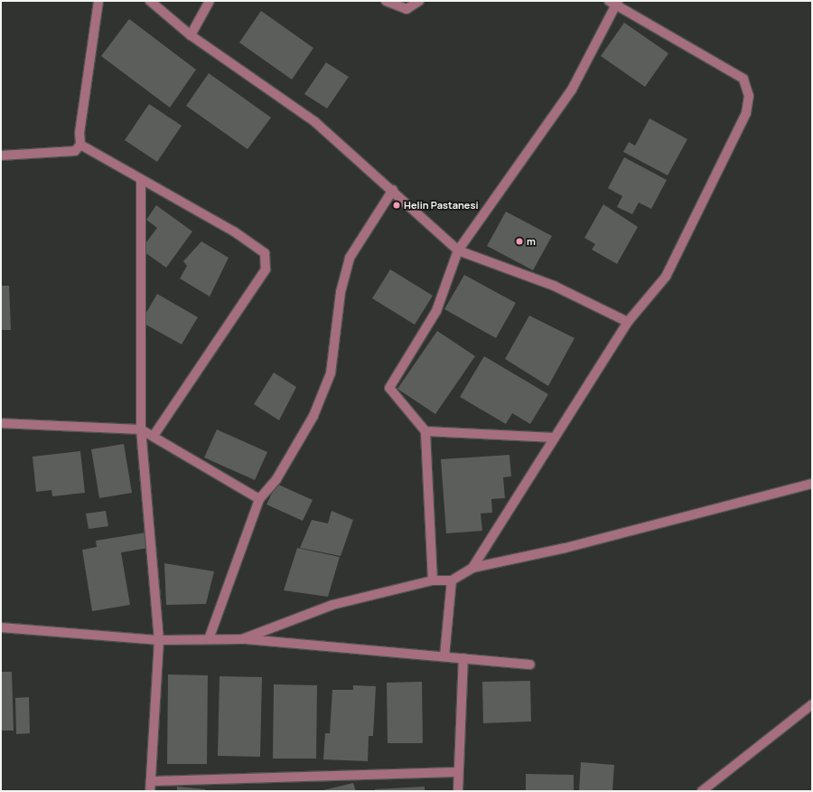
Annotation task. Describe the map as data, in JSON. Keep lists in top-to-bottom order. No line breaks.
{"places":["Helin Pastanesi","m"]}
